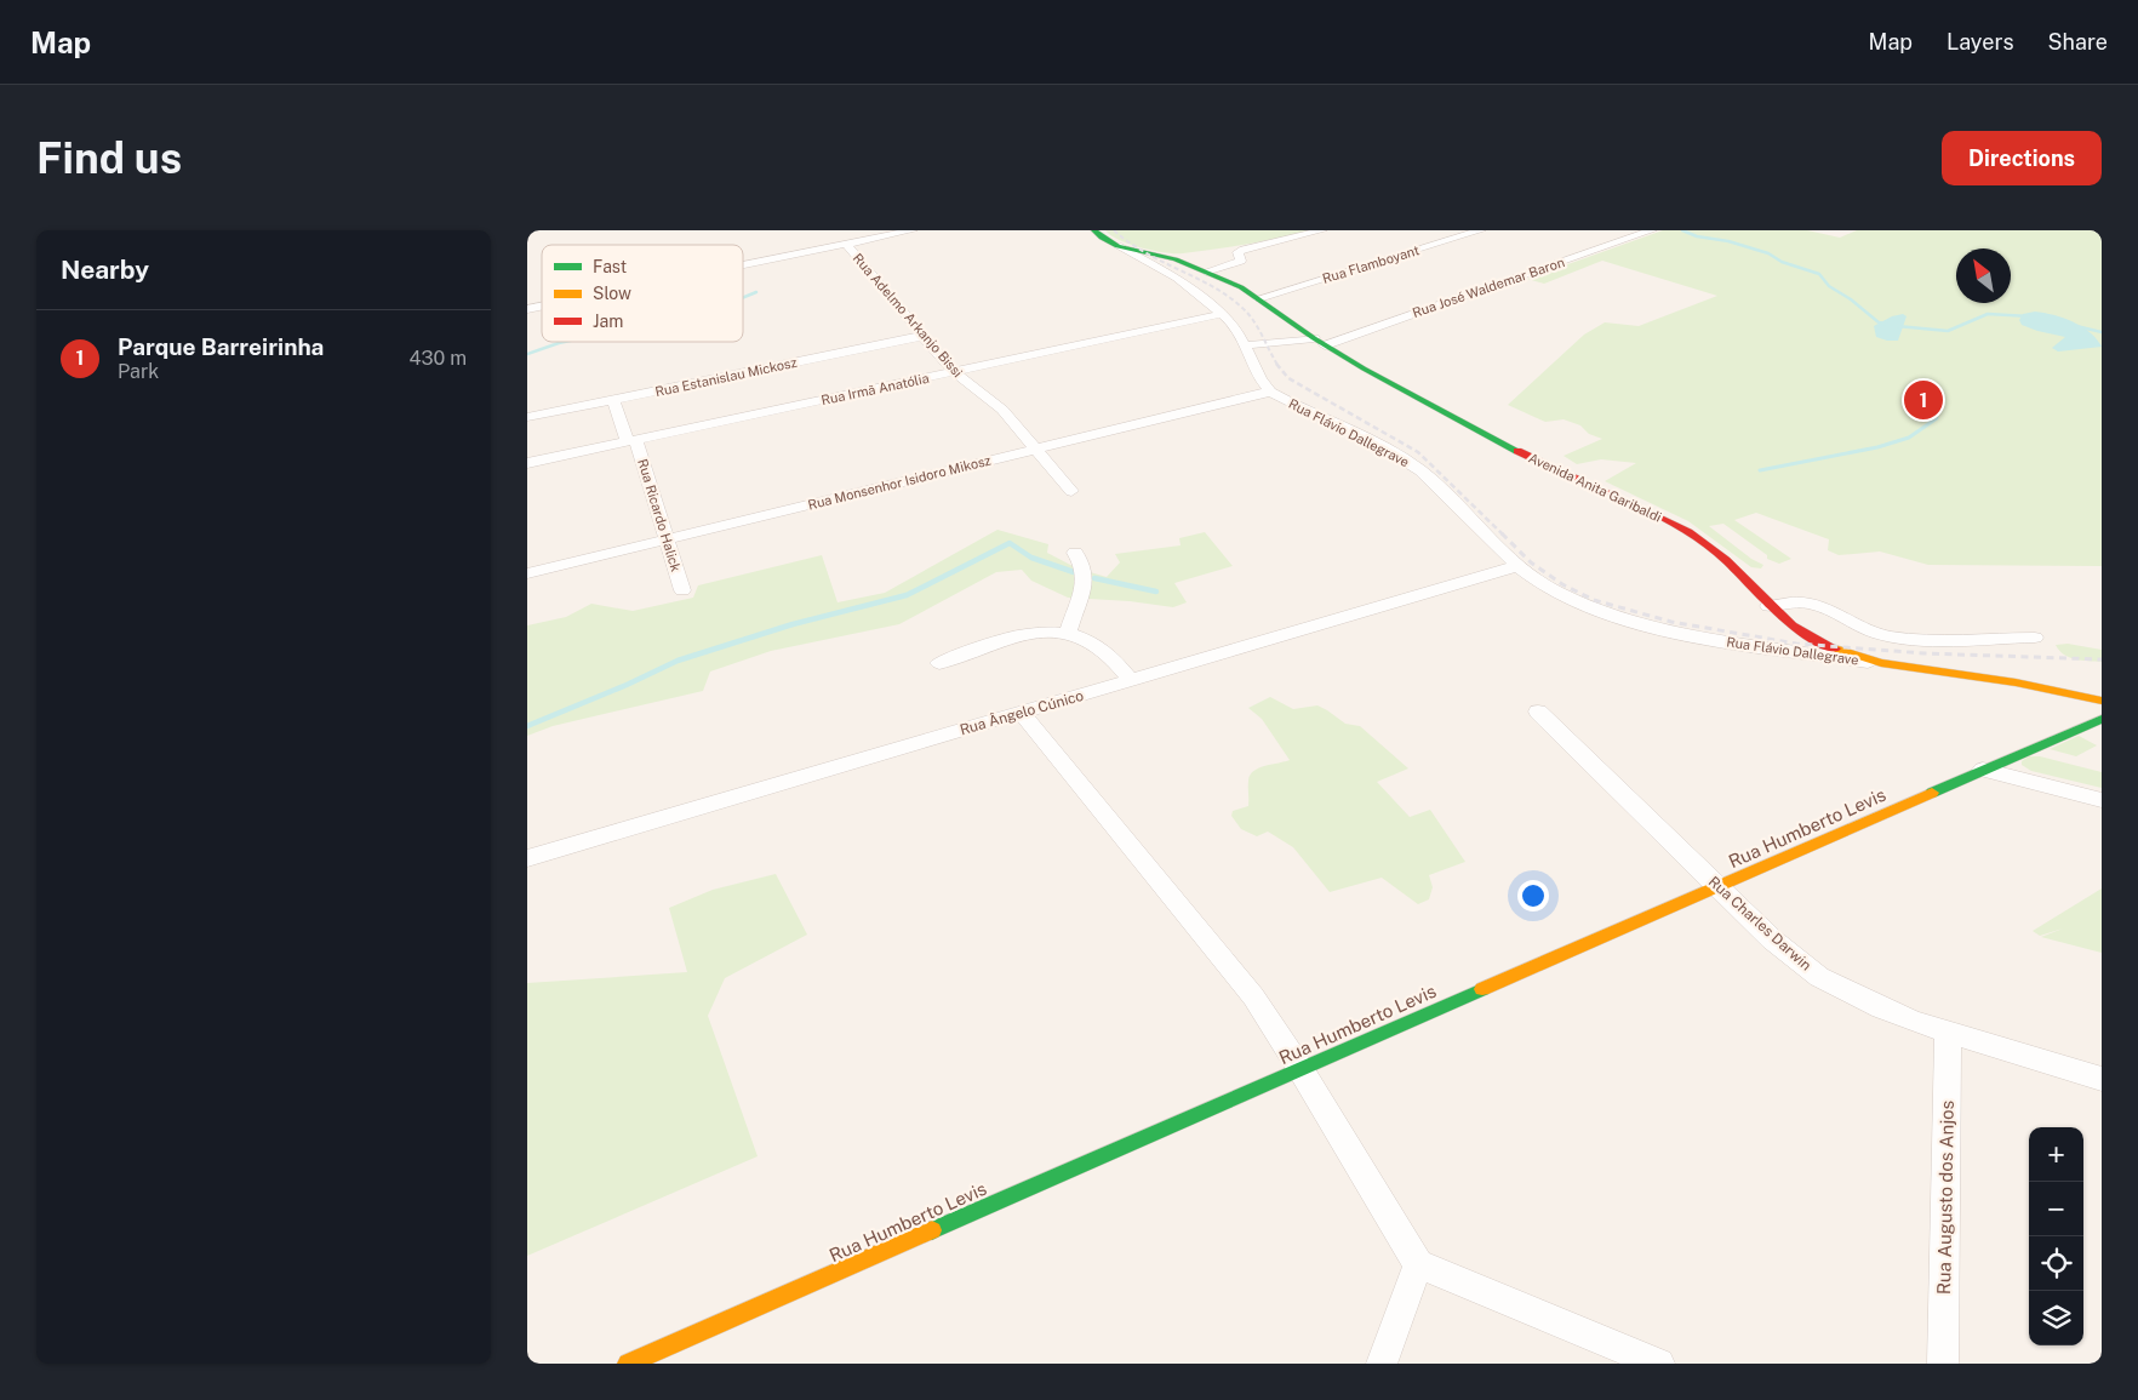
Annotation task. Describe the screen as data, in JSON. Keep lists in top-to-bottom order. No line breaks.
{"streets":{"main road":["Avenida Anita Garibaldi","Rua Humberto Levis"],"street":["Rua Flamboyant","Rua José Waldemar Baron","Rua Adelmo Arkanjo Bissi","Rua Estanislau Mickosz","Rua Irmã Anatólia","Rua Flávio Dallegrave","Rua Monsenhor Isidoro Mikosz","Rua Ricardo Halick","Rua Ângelo Cúnico","Rua Charles Darwin","Rua Augusto dos Anjos"]},"crossings":[["Rua Flamboyant","Avenida Anita Garibaldi"],["Rua José Waldemar Baron","Rua Flávio Dallegrave"],["Rua José Waldemar Baron","Avenida Anita Garibaldi"],["Rua Adelmo Arkanjo Bissi","Rua Estanislau Mickosz"],["Rua Adelmo Arkanjo Bissi","Rua Irmã Anatólia"],["Rua Adelmo Arkanjo Bissi","Rua Monsenhor Isidoro Mikosz"],["Rua Estanislau Mickosz","Rua Ricardo Halick"],["Rua Irmã Anatólia","Rua Flávio Dallegrave"],["Rua Irmã Anatólia","Rua Ricardo Halick"],["Rua Flávio Dallegrave","Rua Monsenhor Isidoro Mikosz"],["Rua Flávio Dallegrave","Avenida Anita Garibaldi"],["Rua Flávio Dallegrave","Rua Ângelo Cúnico"],["Rua Monsenhor Isidoro Mikosz","Rua Ricardo Halick"],["Rua Humberto Levis","Rua Charles Darwin"],["Rua Charles Darwin","Rua Augusto dos Anjos"]],"legend":["Fast","Slow","Jam"],"north":"top left","page":{"header":"Map","nav":["Map","Layers","Share"],"buttons":"Directions","title":"Find us","heading":"Nearby","list":[{"mark":"1","name":"Parque Barreirinha","note":"Park","value":"430 m"}],"pins":"1","map_buttons":["+","−"]}}
